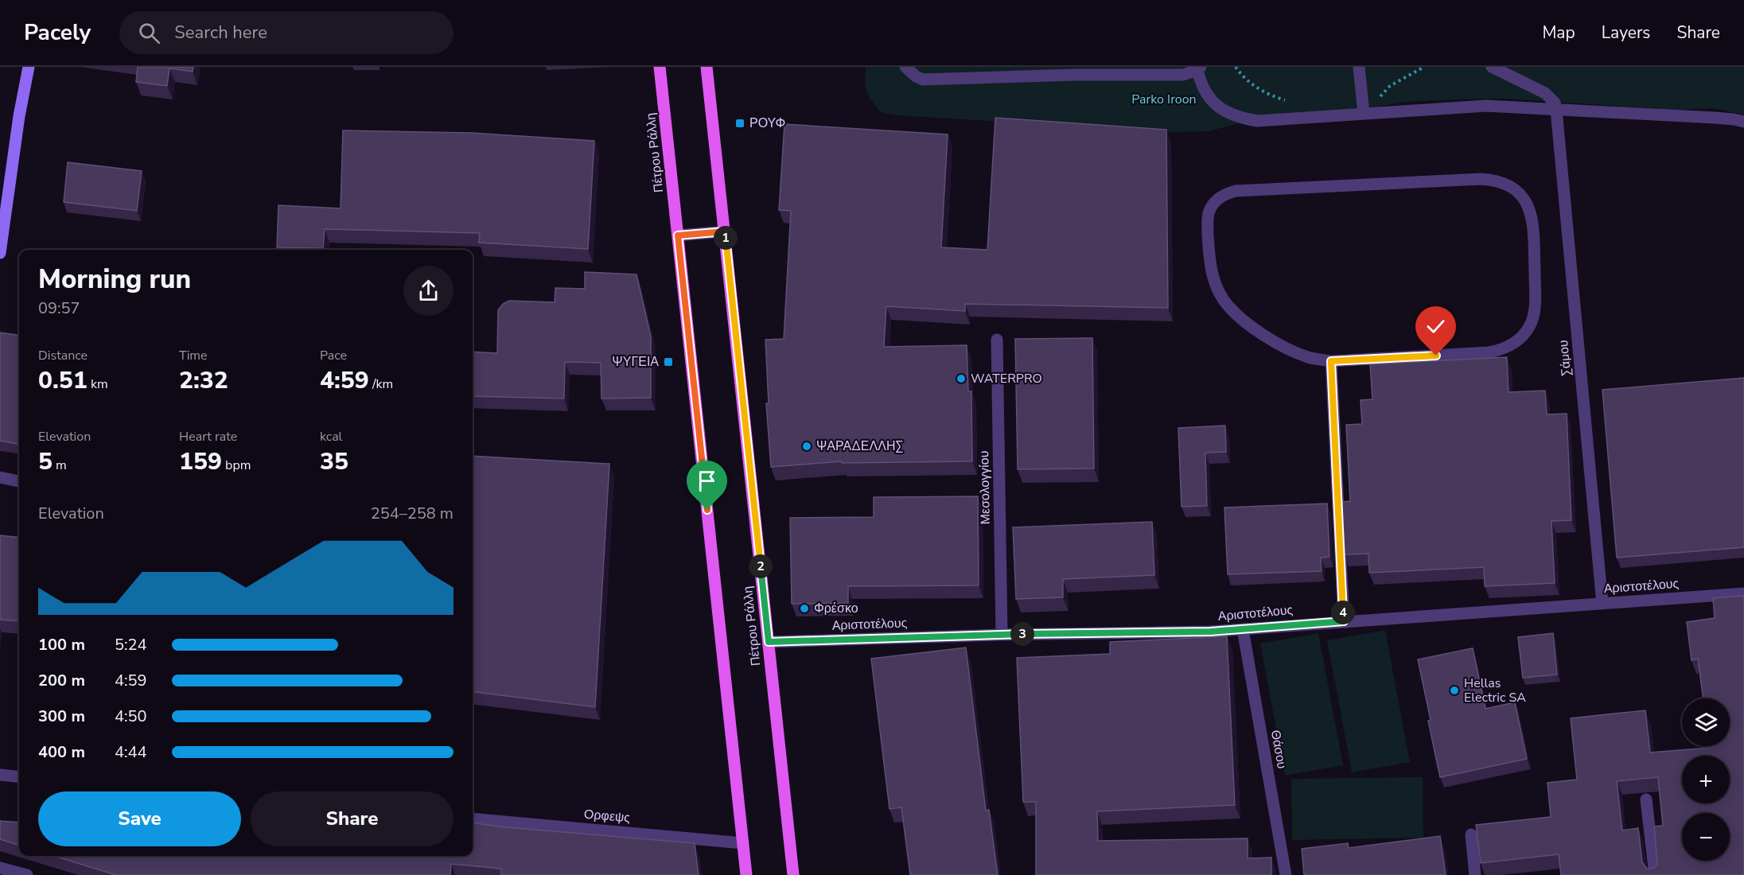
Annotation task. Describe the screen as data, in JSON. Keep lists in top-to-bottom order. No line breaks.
{"streets":{"main road":["Πέτρου Ράλλη"],"street":["Σάμου","Μεσολογγίου","Αριστοτέλους","Θάσου","Ορφεψς"]},"crossings":[["Πέτρου Ράλλη","Αριστοτέλους"],["Πέτρου Ράλλη","Ορφεψς"],["Σάμου","Αριστοτέλους"],["Μεσολογγίου","Αριστοτέλους"],["Αριστοτέλους","Θάσου"]],"parks":["Parko Iroon"],"places":{"transit":["ΡΟΥΦ","ΨΥΓΕΙΑ"],"other":["WATERPRO","ΨΑΡΑΔΕΛΛΗΣ","Φρέσκο","Hellas Electric SA"]},"page":{"header":"Pacely","search":"Search here","nav":["Map","Layers","Share"],"pins":["1","2","4","3"],"heading":["Morning run","09:57"],"stats":[["Distance","0.51 km"],["Time","2:32"],["Pace","4:59 /km"],["Elevation","5 m"],["Heart rate","159 bpm"],["kcal","35"]],"chart":["Elevation","254–258 m"],"list":[{"name":"100 m","note":"5:24"},{"name":"200 m","note":"4:59"},{"name":"300 m","note":"4:50"},{"name":"400 m","note":"4:44"}],"map_buttons":["+","−"],"buttons":["Save","Share"]}}
